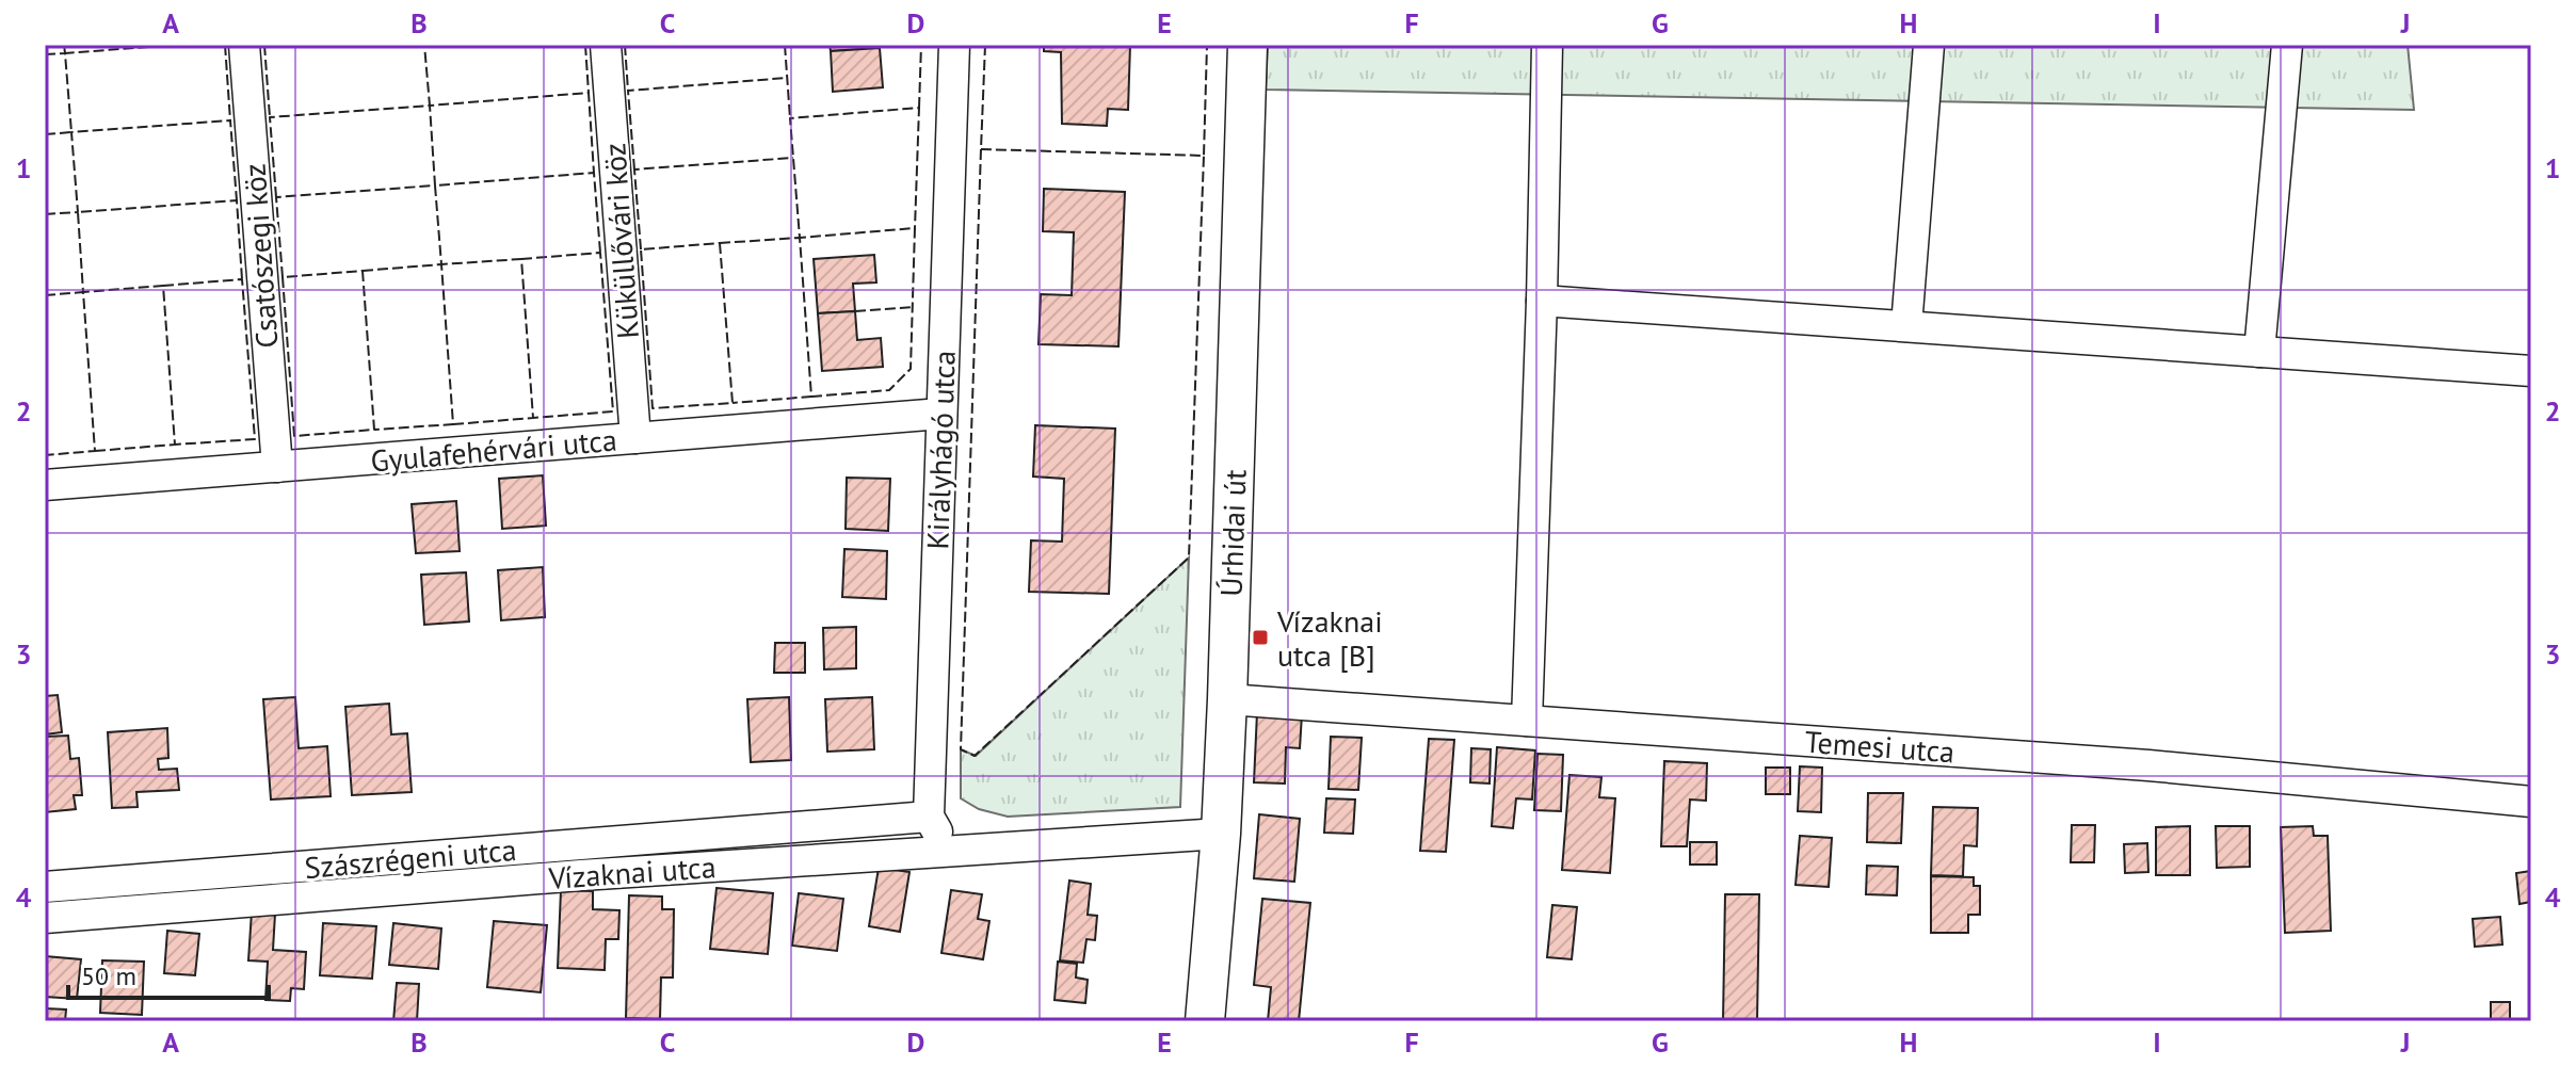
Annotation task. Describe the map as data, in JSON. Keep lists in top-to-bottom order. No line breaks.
{"streets":{"main road":["Úrhidai út"],"street":["Küküllővári köz","Csatószegi köz","Gyulafehérvári utca","Királyhágó utca","Temesi utca","Szászrégeni utca","Vízaknai utca"]},"crossings":[["Küküllővári köz","Gyulafehérvári utca"],["Csatószegi köz","Gyulafehérvári utca"],["Gyulafehérvári utca","Királyhágó utca"],["Királyhágó utca","Szászrégeni utca"],["Úrhidai út","Temesi utca"],["Úrhidai út","Vízaknai utca"]],"places":{"transit":["Vízaknai utca [B]"]},"scale_bar":"50 m","grid":{"columns":["A","B","C","D","E","F","G","H","I","J"],"rows":["1","2","3","4"]}}
